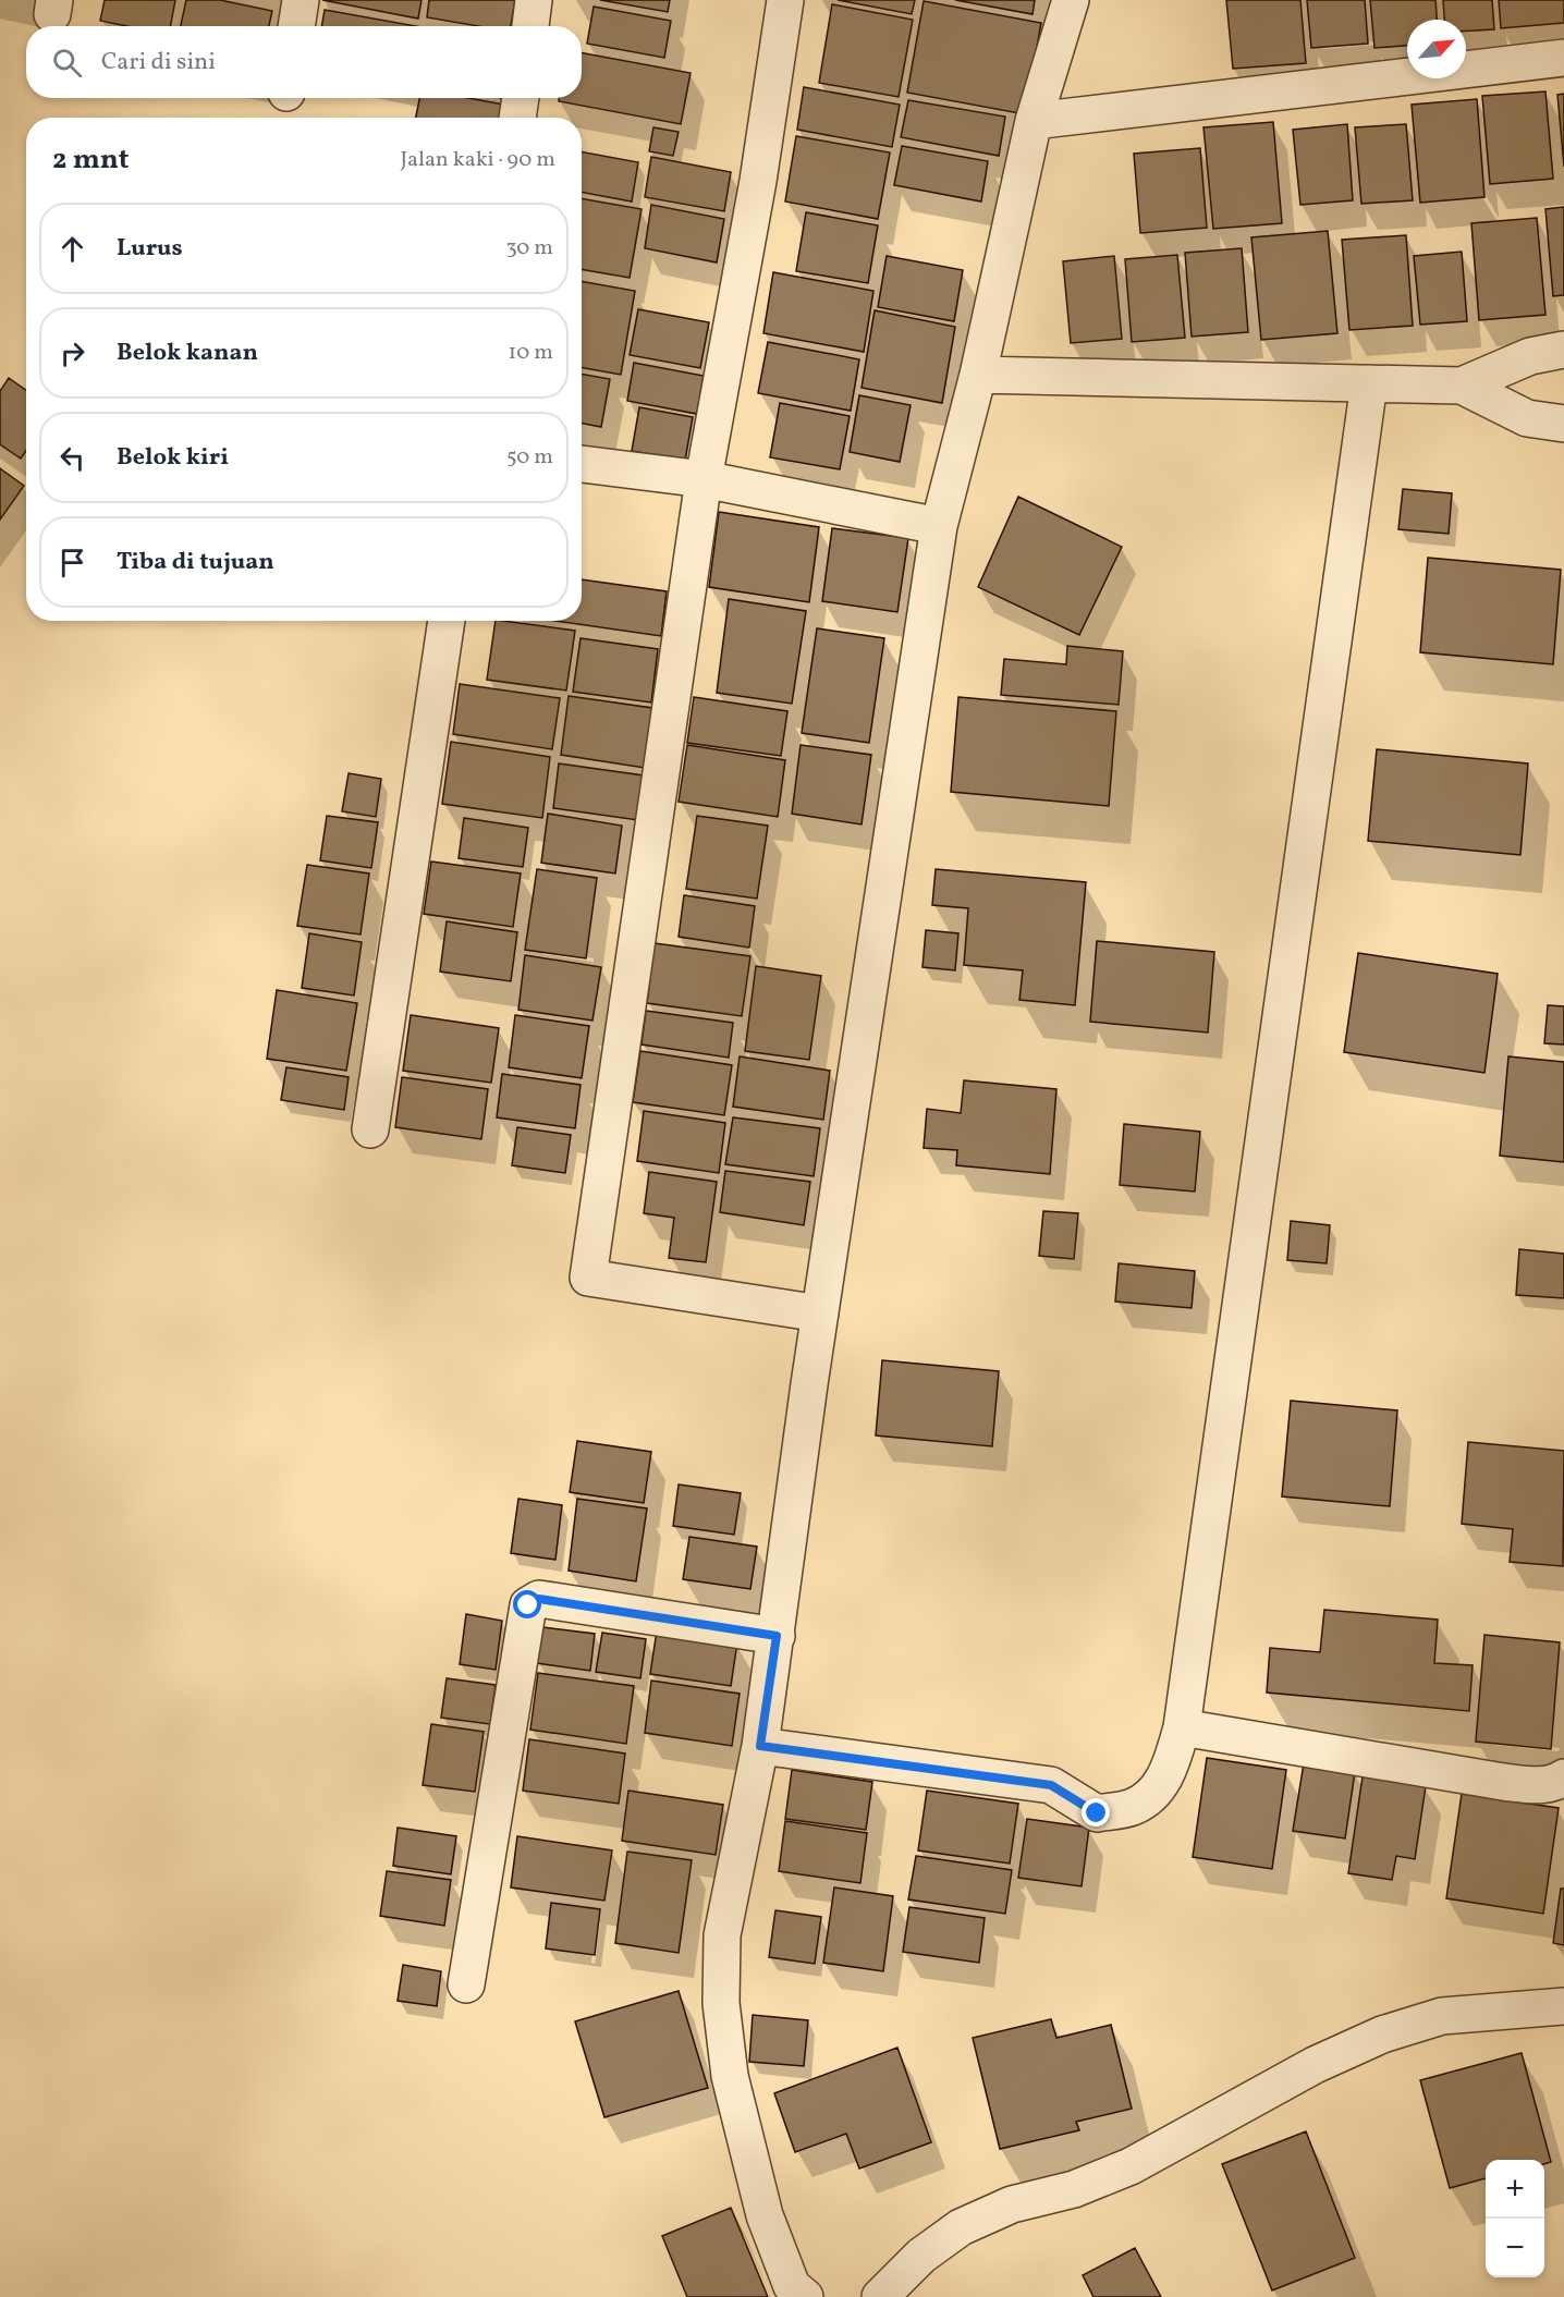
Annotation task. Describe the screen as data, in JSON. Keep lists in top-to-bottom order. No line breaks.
{"north":"top right","page":{"search":"Cari di sini","heading":["2 mnt","Jalan kaki · 90 m"],"list":[["Lurus","30 m"],["Belok kanan","10 m"],["Belok kiri","50 m"],"Tiba di tujuan"],"map_buttons":["+","−"]}}
